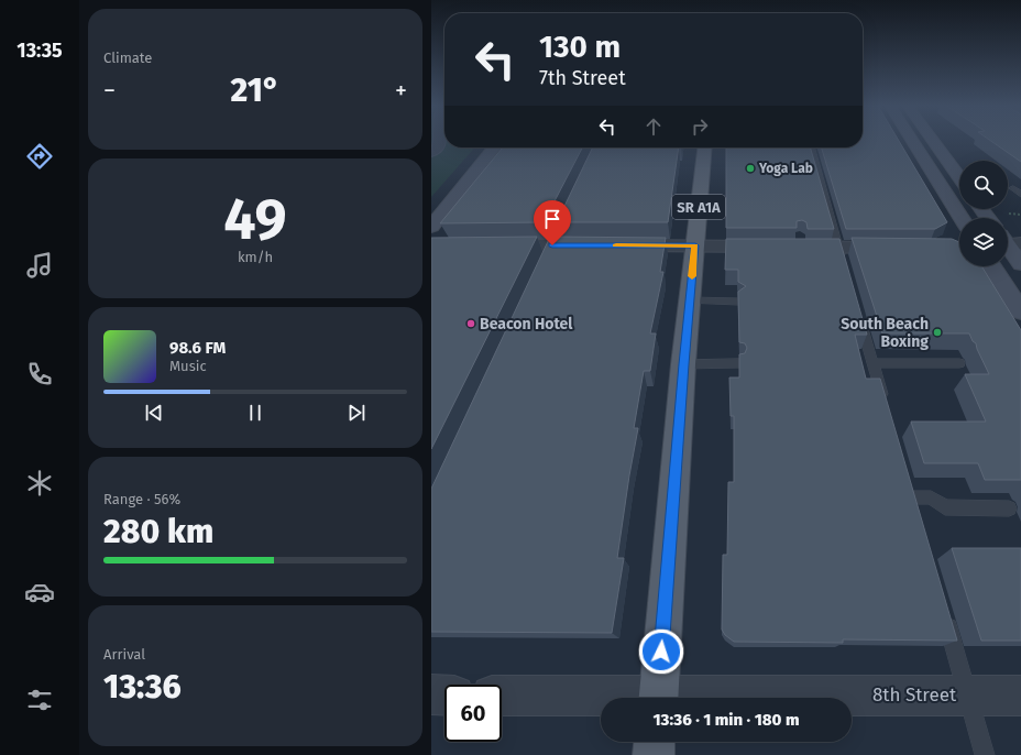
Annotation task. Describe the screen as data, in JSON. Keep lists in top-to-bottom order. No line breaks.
{"streets":{"main road":["SR A1A"],"street":["8th Street"]},"places":["Yoga Lab","Beacon Hotel","South Beach Boxing"],"page":{"tabs":"13:35","tile":["Climate",["49","km/h"],["Range · 56%","280 km"],["Arrival","13:36"]],"turn":["130 m","7th Street"],"heat":["−","21°","+"],"song":["98.6 FM","Music"],"limit":"60","trip":"13:36 · 1 min · 180 m"}}
